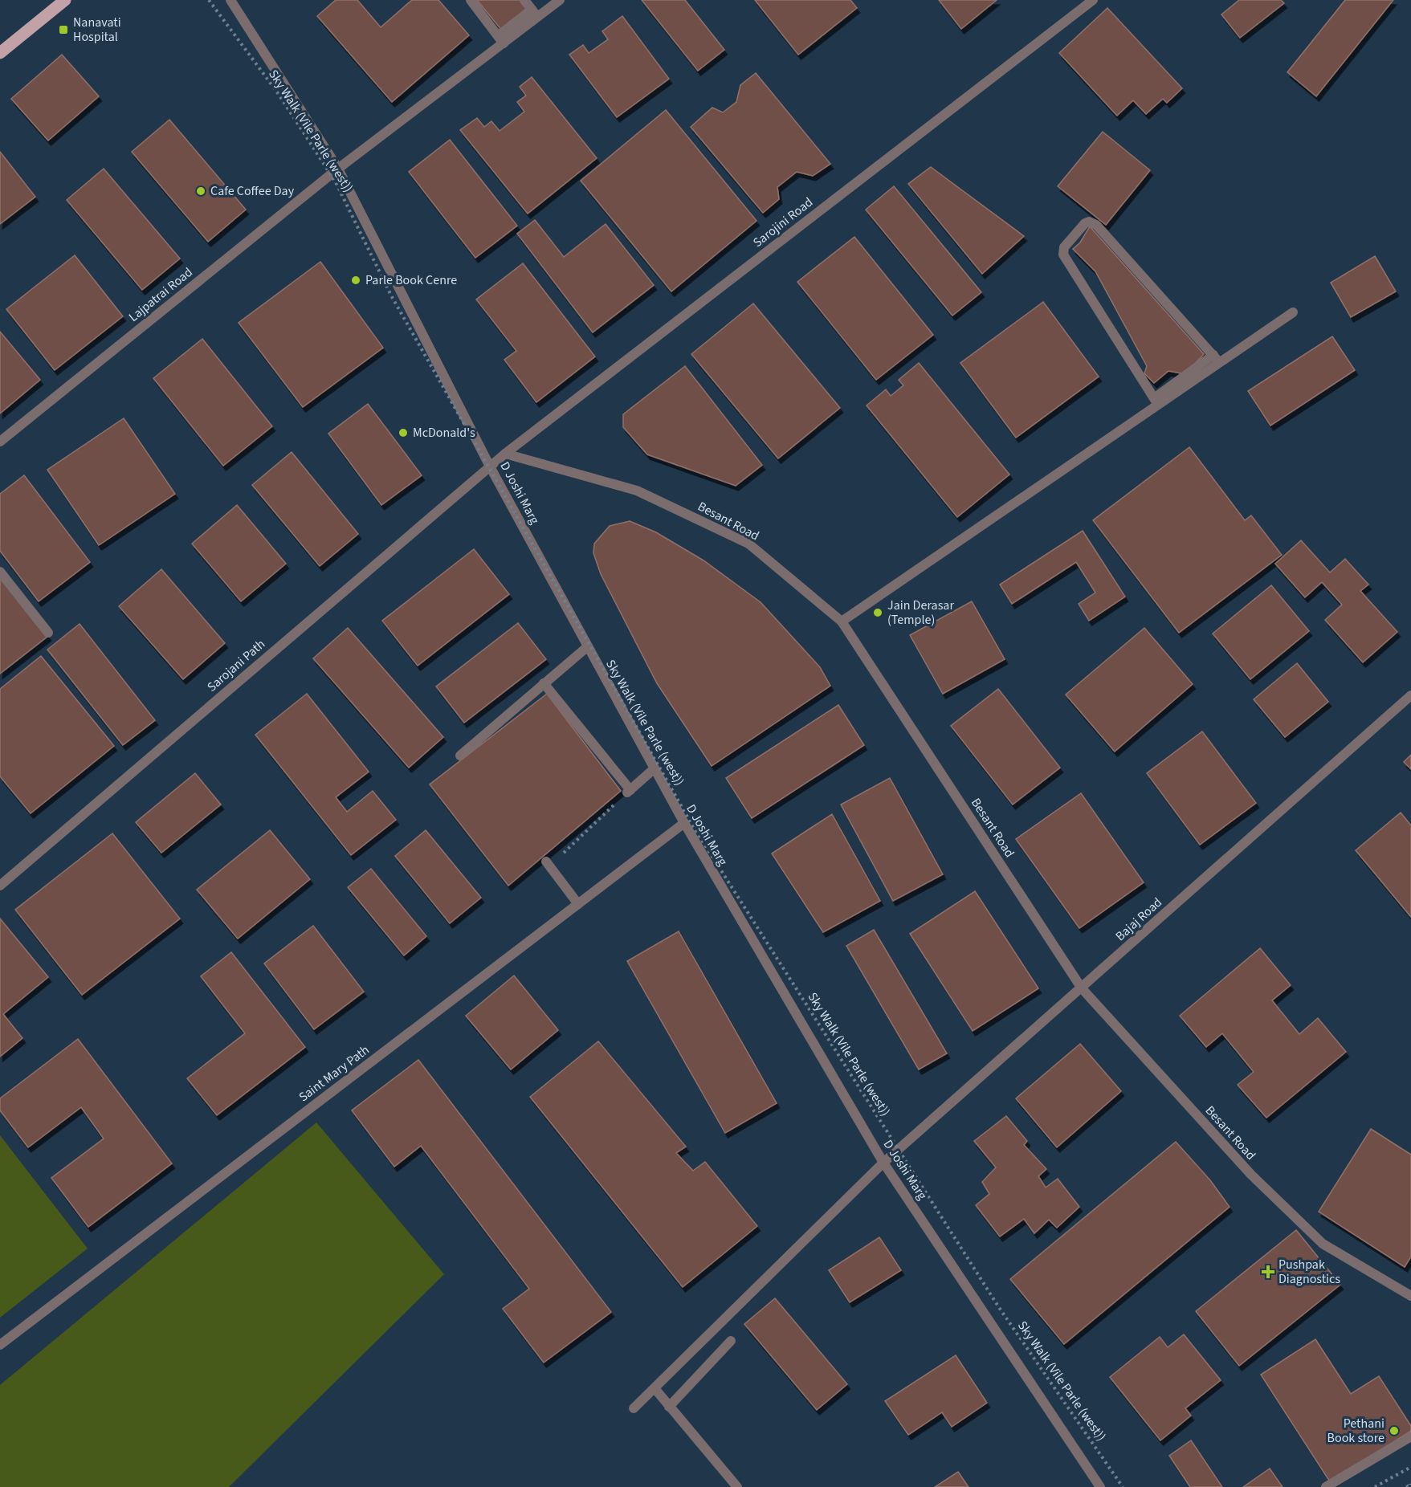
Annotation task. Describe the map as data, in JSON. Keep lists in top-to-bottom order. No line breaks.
{"streets":{"street":["Sarojini Road","Lajpatrai Road","D Joshi Marg","Besant Road","Sarojani Path","Bajaj Road","Saint Mary Path"],"path":["Sky Walk (Vile Parle (west))"]},"crossings":[["Sarojini Road","D Joshi Marg"],["Sarojini Road","Besant Road"],["Sarojini Road","Sarojani Path"],["Lajpatrai Road","D Joshi Marg"],["D Joshi Marg","Sarojani Path"],["D Joshi Marg","Bajaj Road"],["D Joshi Marg","Saint Mary Path"],["Besant Road","Bajaj Road"]],"places":{"transit":["Nanavati Hospital"],"other":["Cafe Coffee Day","Parle Book Cenre","McDonald's","Jain Derasar (Temple)","Pethani Book store"],"health":["Pushpak Diagnostics"]}}
